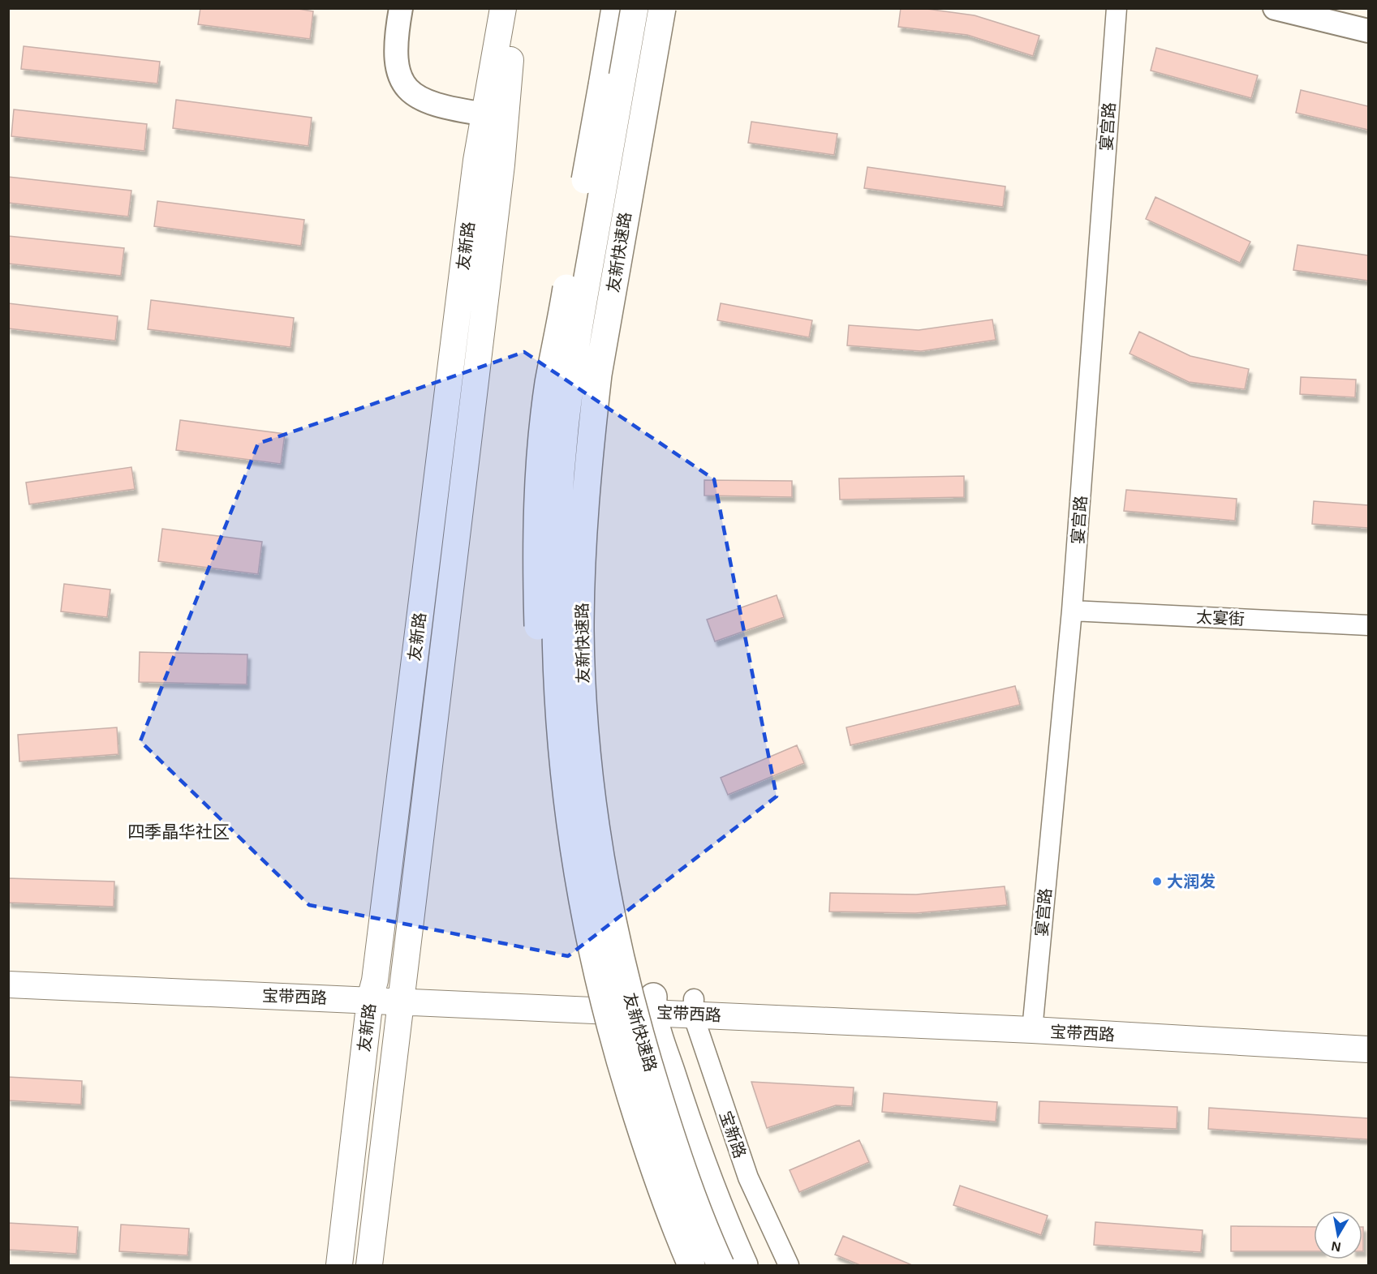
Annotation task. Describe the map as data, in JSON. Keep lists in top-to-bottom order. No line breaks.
{"streets":{"highway":["友新快速路"],"main road":["友新路","宝带西路"],"street":["宴宫路","太宴街","宝新路"]},"crossings":[["宴宫路","太宴街"],["宴宫路","宝带西路"],["友新路","宝带西路"],["宝带西路","宝新路"]],"districts":["四季晶华社区"],"places":["大润发"],"north":"bottom"}
